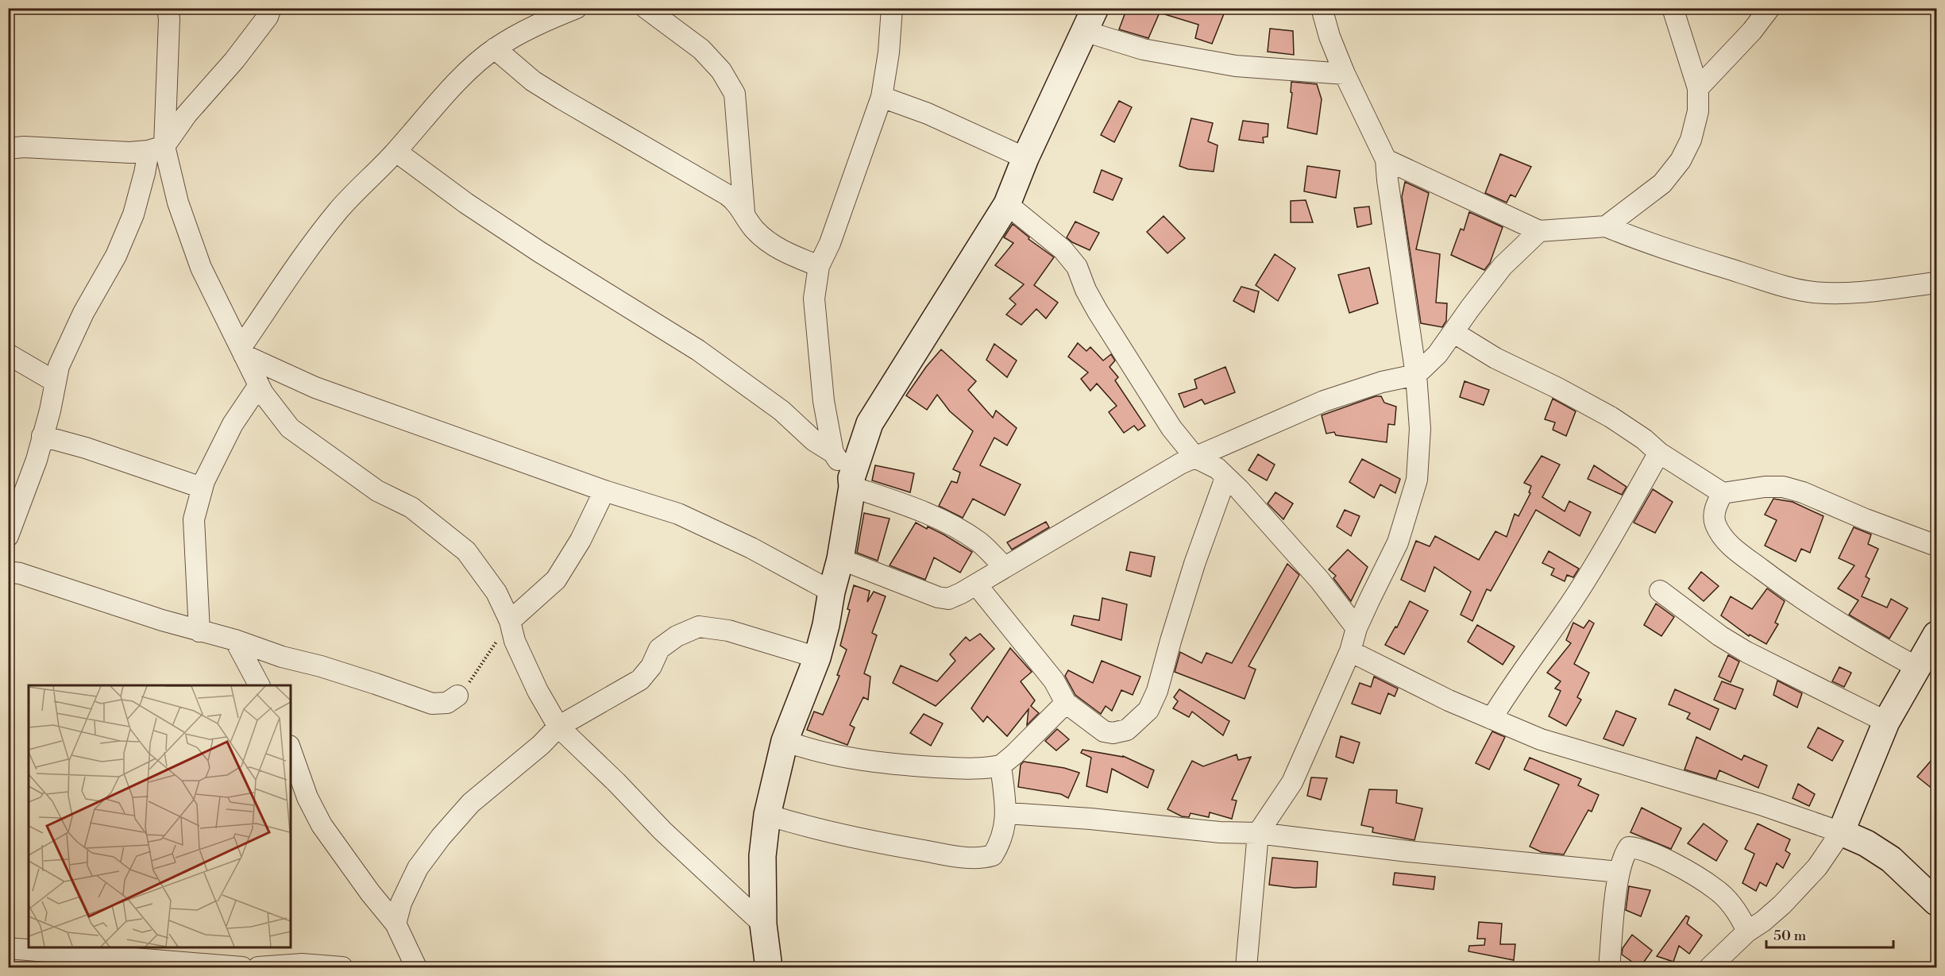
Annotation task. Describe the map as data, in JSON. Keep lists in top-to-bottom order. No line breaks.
{"scale_bar":"50 m"}
